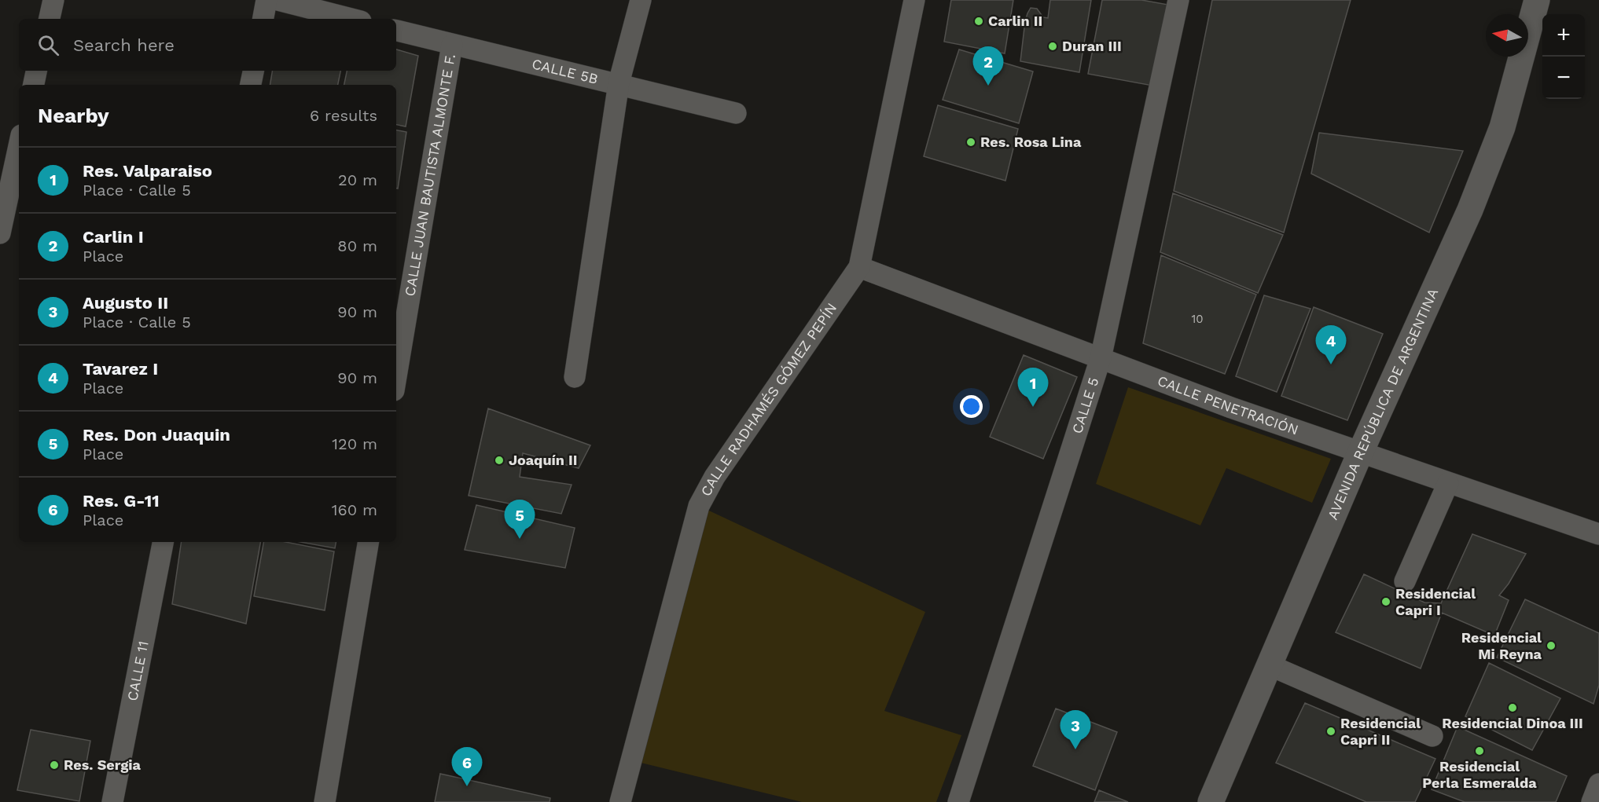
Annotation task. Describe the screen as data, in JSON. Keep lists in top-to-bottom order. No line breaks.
{"streets":{"main road":["AVENIDA REPÚBLICA DE ARGENTINA"],"street":["CALLE 5B","CALLE JUAN BAUTISTA ALMONTE F.","CALLE RADHAMÉS GÓMEZ PEPÍN","CALLE 5","CALLE PENETRACIÓN","CALLE 11"]},"crossings":[["CALLE 5B","CALLE JUAN BAUTISTA ALMONTE F."],["CALLE RADHAMÉS GÓMEZ PEPÍN","CALLE PENETRACIÓN"],["AVENIDA REPÚBLICA DE ARGENTINA","CALLE PENETRACIÓN"],["CALLE 5","CALLE PENETRACIÓN"]],"places":["Carlin II","Duran III","Res. Rosa Lina","Joaquín II","Residencial Capri I","Residencial Mi Reyna","Residencial Dinoa III","Residencial Capri II","Residencial Perla Esmeralda","Res. Sergia"],"house_numbers":["10"],"north":"left","page":{"map_buttons":["+","−"],"search":"Search here","pins":["2","4","1","5","3","6"],"heading":["Nearby","6 results"],"list":[{"mark":"1","name":"Res. Valparaiso","note":"Place · Calle 5","value":"20 m"},{"mark":"2","name":"Carlin I","note":"Place","value":"80 m"},{"mark":"3","name":"Augusto II","note":"Place · Calle 5","value":"90 m"},{"mark":"4","name":"Tavarez I","note":"Place","value":"90 m"},{"mark":"5","name":"Res. Don Juaquin","note":"Place","value":"120 m"},{"mark":"6","name":"Res. G-11","note":"Place","value":"160 m"}]}}
